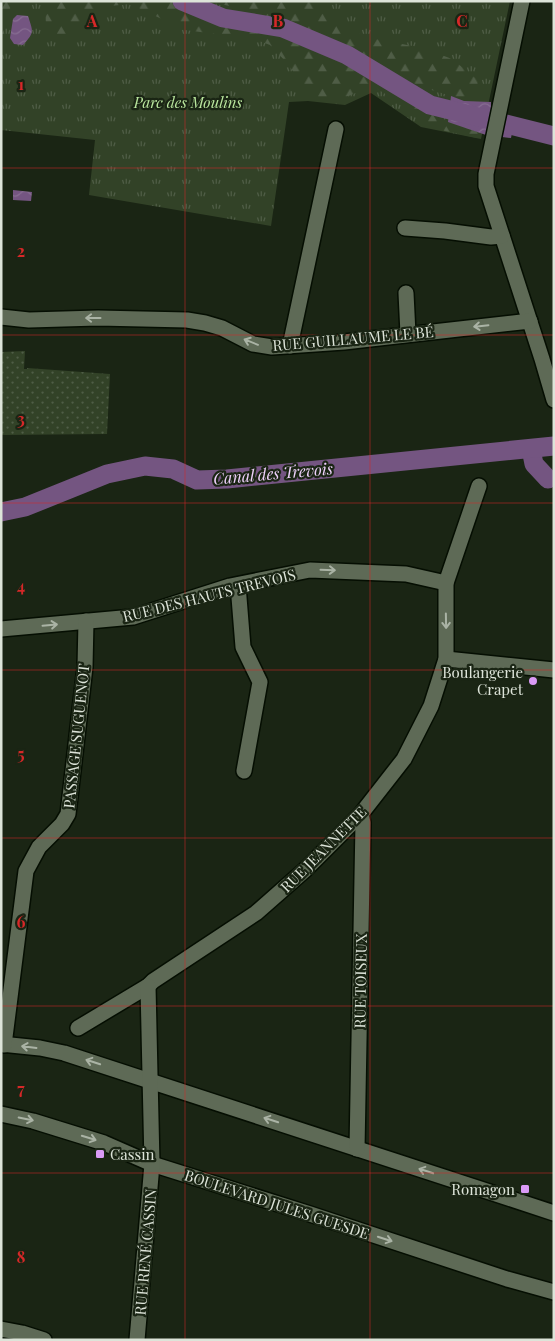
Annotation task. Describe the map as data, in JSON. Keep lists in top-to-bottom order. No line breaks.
{"streets":{"street":["RUE GUILLAUME LE BÉ","RUE DES HAUTS TREVOIS","PASSAGE SUGUENOT","RUE JEANNETTE","RUE TOISEUX","BOULEVARD JULES GUESDE","RUE RENÉ CASSIN"]},"crossings":[["RUE DES HAUTS TREVOIS","PASSAGE SUGUENOT"],["RUE DES HAUTS TREVOIS","RUE JEANNETTE"],["RUE JEANNETTE","RUE TOISEUX"],["RUE JEANNETTE","RUE RENÉ CASSIN"],["BOULEVARD JULES GUESDE","RUE RENÉ CASSIN"]],"one_way":["RUE GUILLAUME LE BÉ","RUE DES HAUTS TREVOIS"],"water":["Canal des Trevois"],"parks":["Parc des Moulins"],"places":{"other":["Boulangerie Crapet"],"transit":["Cassin","Romagon"]},"grid":{"columns":["A","B","C"],"rows":["1","2","3","4","5","6","7","8"]}}
